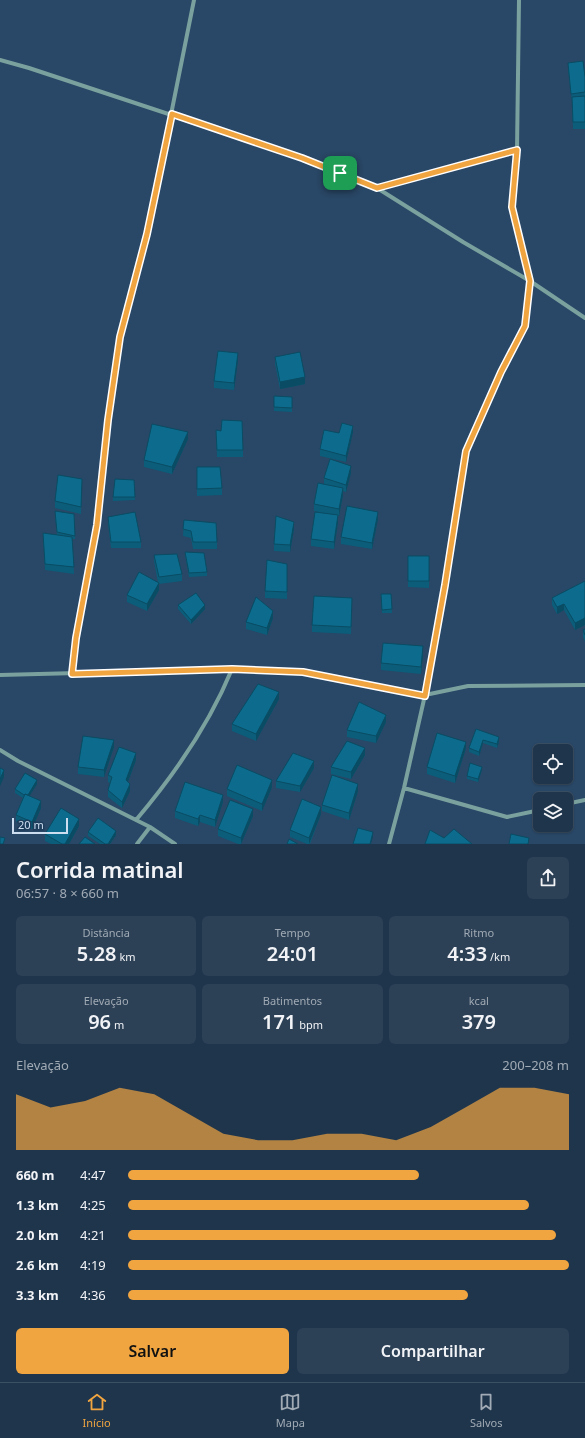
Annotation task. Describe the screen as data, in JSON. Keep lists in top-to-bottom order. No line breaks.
{"scale_bar":"20 m","page":{"scale":"20 m","heading":["Corrida matinal","06:57 · 8 × 660 m"],"stats":[["Distância","5.28 km"],["Tempo","24:01"],["Ritmo","4:33 /km"],["Elevação","96 m"],["Batimentos","171 bpm"],["kcal","379"]],"chart":["Elevação","200–208 m"],"list":[{"name":"660 m","note":"4:47"},{"name":"1.3 km","note":"4:25"},{"name":"2.0 km","note":"4:21"},{"name":"2.6 km","note":"4:19"},{"name":"3.3 km","note":"4:36"}],"buttons":["Salvar","Compartilhar"],"tabs":["Início","Mapa","Salvos"]}}
